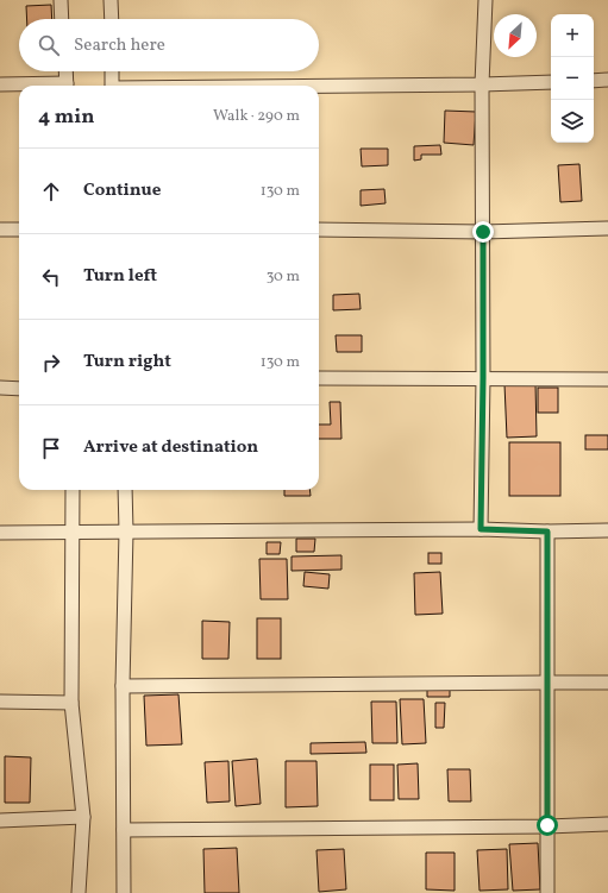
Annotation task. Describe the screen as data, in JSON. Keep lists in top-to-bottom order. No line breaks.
{"north":"bottom left","page":{"map_buttons":["+","−"],"search":"Search here","heading":["4 min","Walk · 290 m"],"list":[["Continue","130 m"],["Turn left","30 m"],["Turn right","130 m"],"Arrive at destination"]}}
